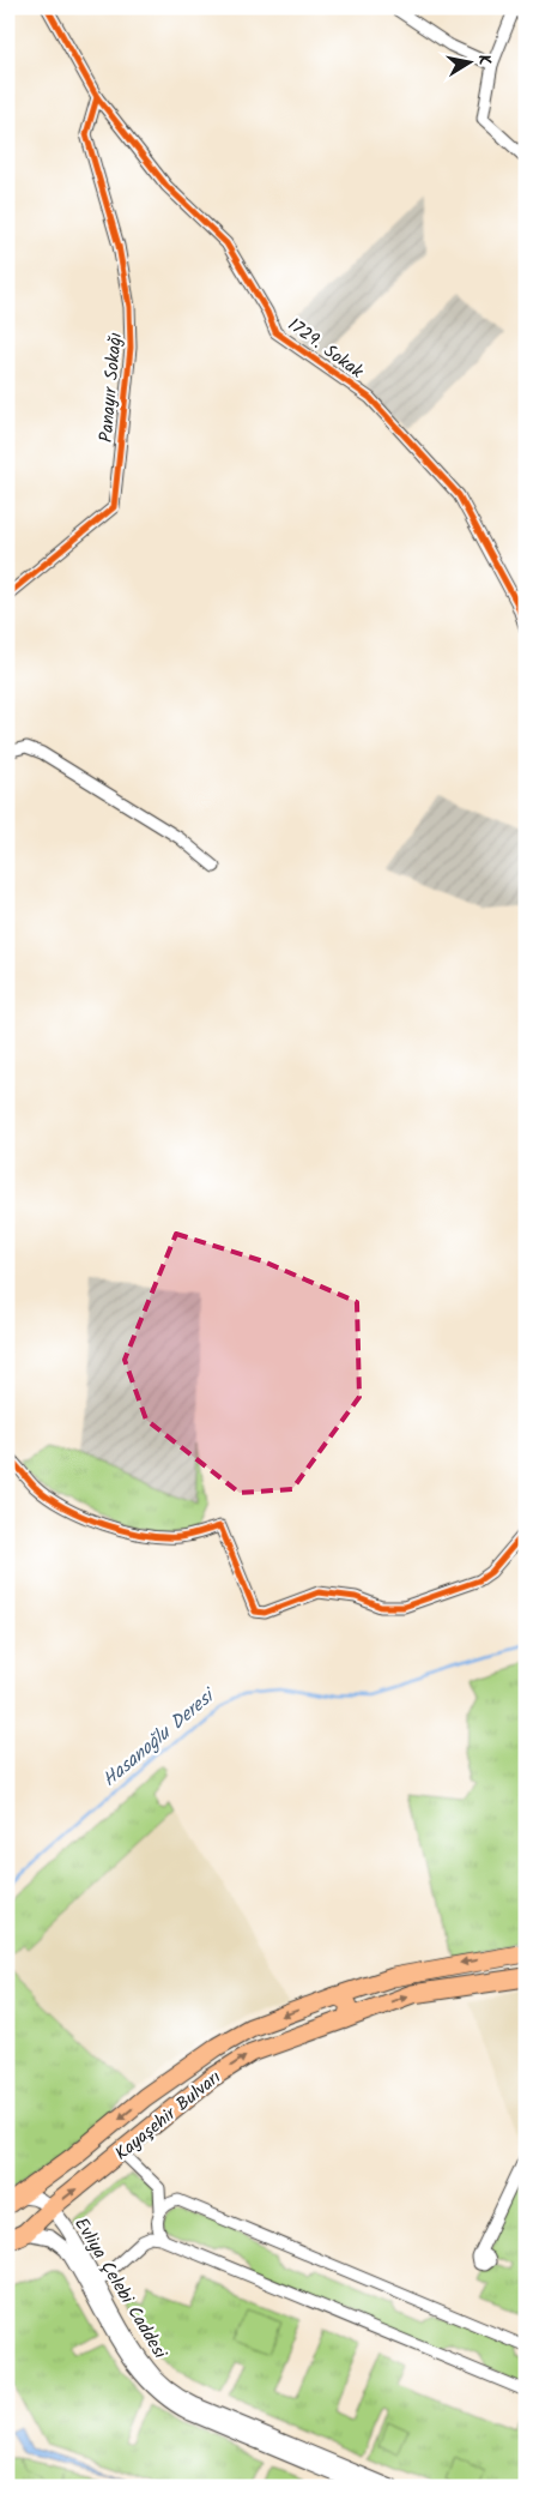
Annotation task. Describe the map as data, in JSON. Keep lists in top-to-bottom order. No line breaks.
{"streets":{"main road":["Kayaşehir Bulvarı"],"street":["1729. Sokak","Panayır Sokağı","Evliya Çelebi Caddesi"]},"crossings":[["1729. Sokak","Panayır Sokağı"],["Kayaşehir Bulvarı","Evliya Çelebi Caddesi"]],"water":["Hasanoğlu Deresi"],"north":"right"}
